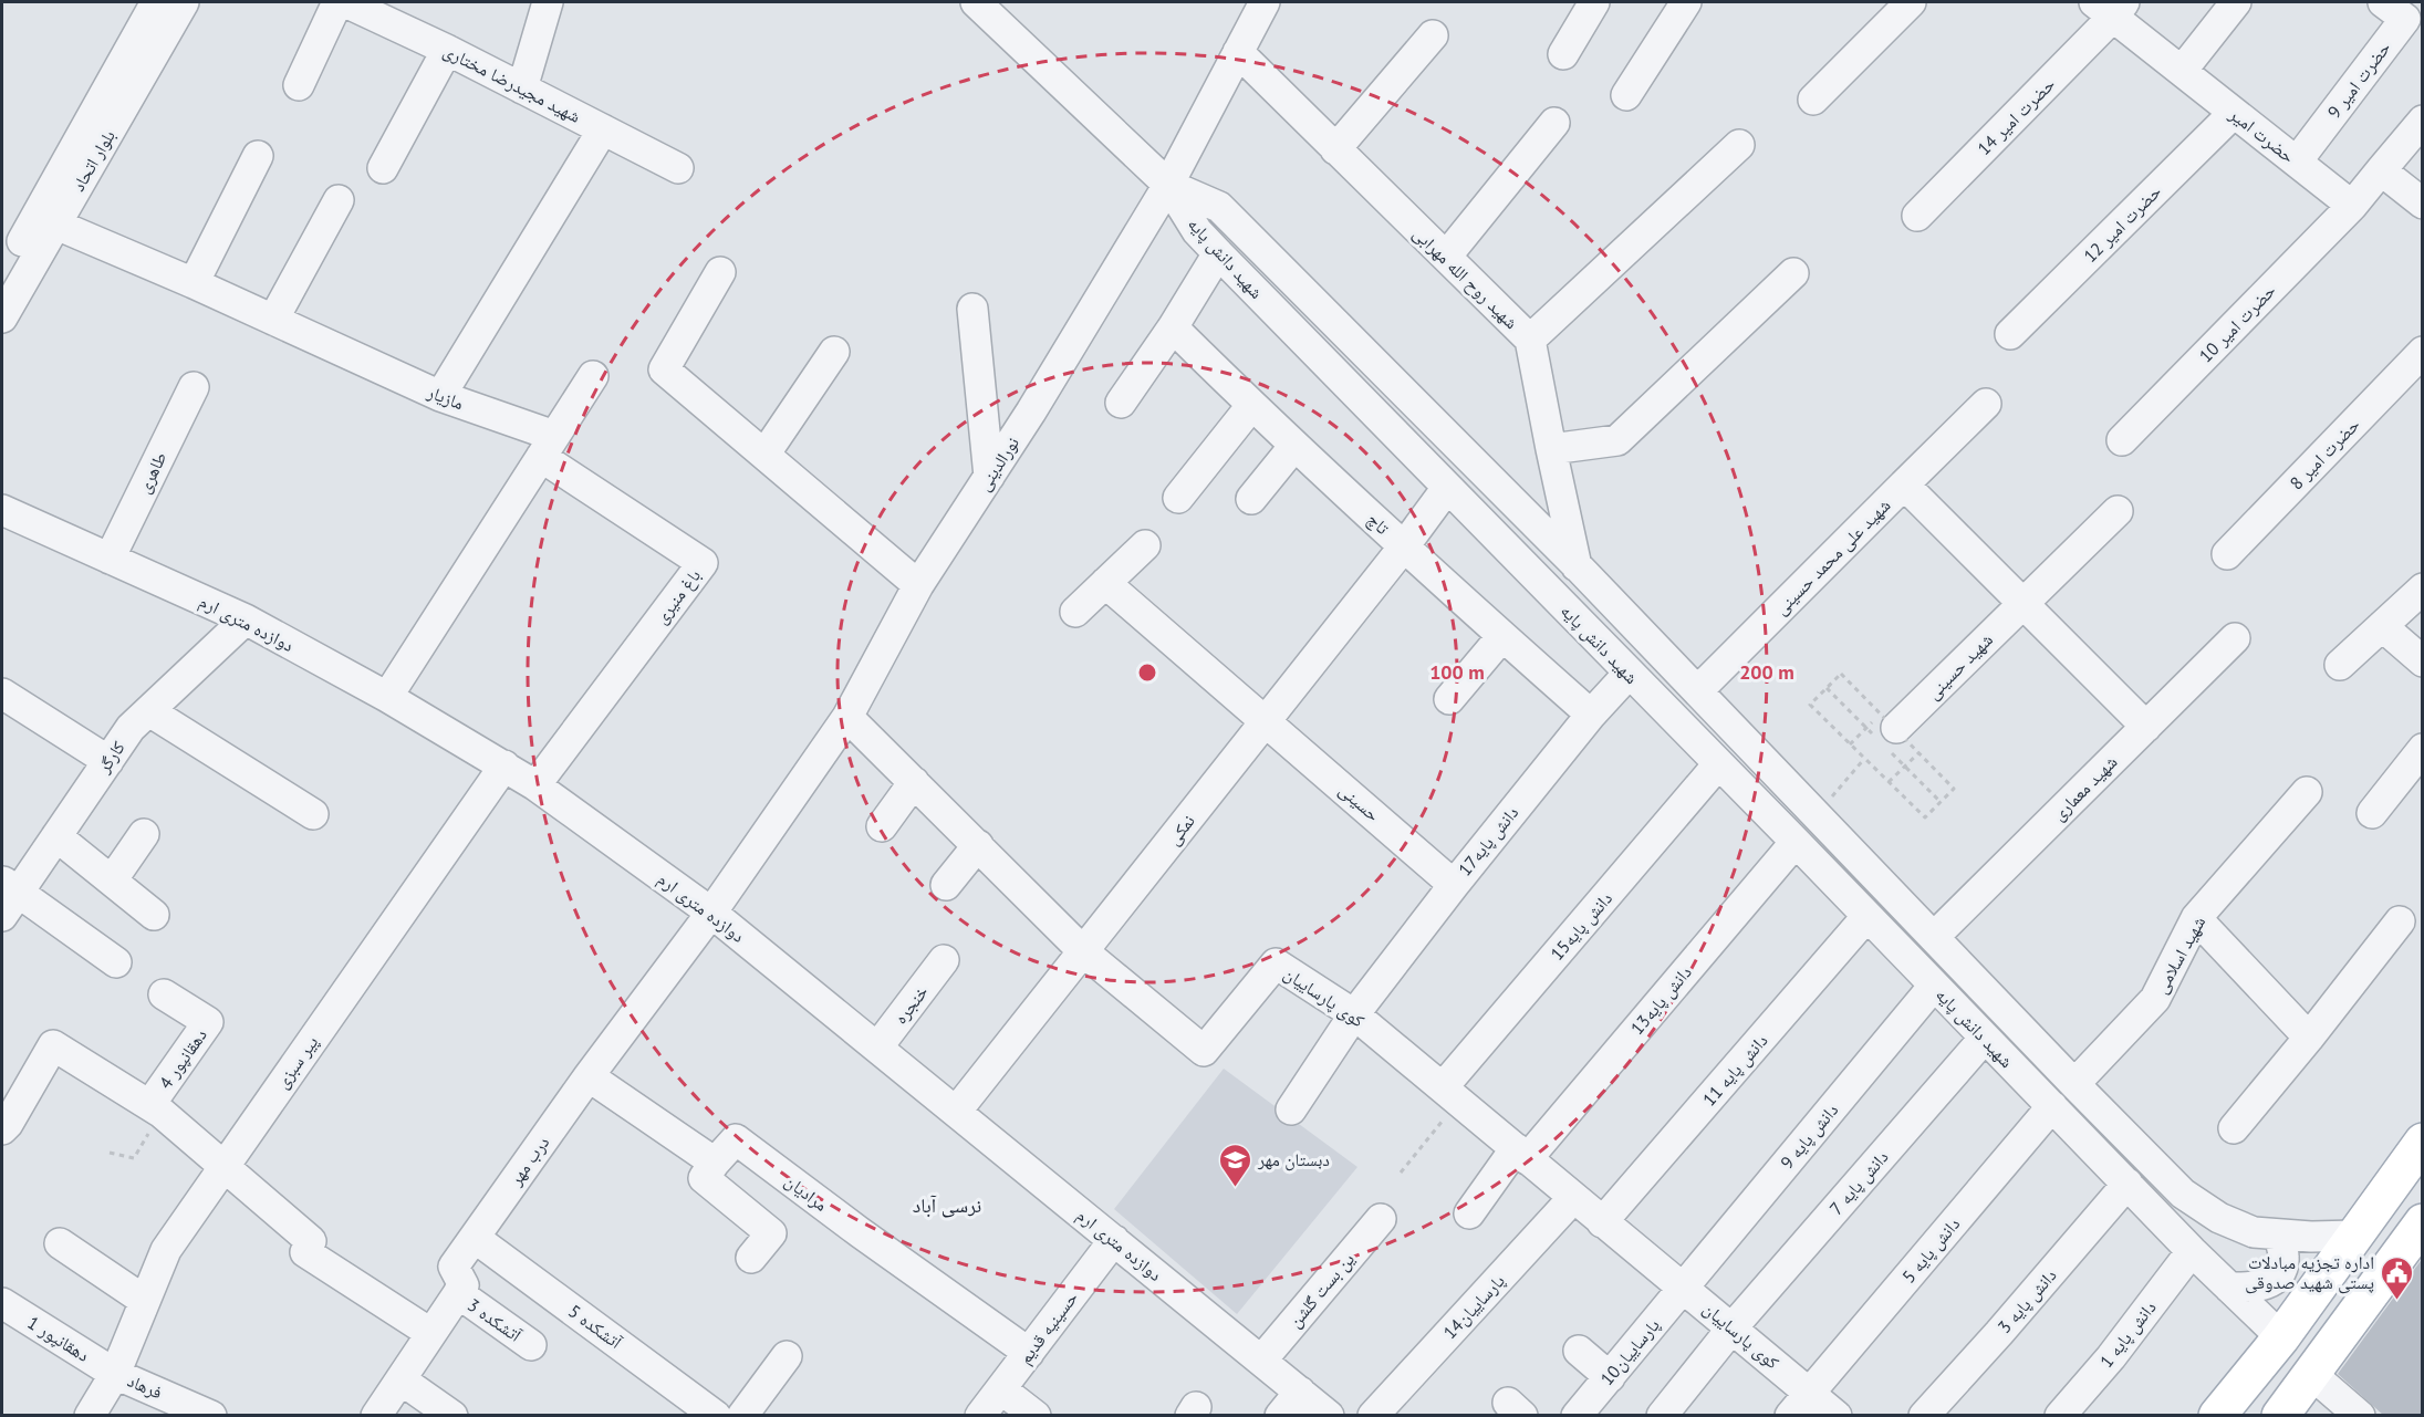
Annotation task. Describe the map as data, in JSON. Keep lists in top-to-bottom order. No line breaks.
{"streets":{"street":["حضرت امیر 9","شهید مجیدرضا مختاری","حضرت امیر 14","حضرت امیر","بلوار اتحاد","حضرت امیر 12","شهید دانش پایه","شهید روح الله مهرابی","حضرت امیر 10","مازیار","حضرت امیر 8","نورالدینی","طاهری","تاچ","شهید علی محمد حسینی","باغ منیری","دوازده متری ارم","شهید حسینی","کارگر","شهید معماری","حسینی","نمکی","دانش پایه17","دانش پایه15","شهید اسلامی","کوی پارساییان","دانش پایه13","خنجره","دهقانپور 4","پیر سبزی","دانش پایه 11","دانش پایه 9","درب مهر","دانش پایه 7","مرادیان","دانش پایه 5","ین بست گلشن","دانش پایه 3","پارساییان14","آتشکده 3","آتشکده 5","حسینیه قدیم","دانش پایه 1","دهقانپور 1","پارساییان10","فرهاد"]},"crossings":[["حضرت امیر 9","حضرت امیر"],["حضرت امیر 14","حضرت امیر"],["حضرت امیر","حضرت امیر 12"],["حضرت امیر","حضرت امیر 10"],["بلوار اتحاد","مازیار"],["شهید دانش پایه","شهید روح الله مهرابی"],["شهید دانش پایه","نورالدینی"],["شهید دانش پایه","شهید علی محمد حسینی"],["شهید دانش پایه","شهید معماری"],["شهید دانش پایه","نمکی"],["شهید دانش پایه","دانش پایه17"],["شهید دانش پایه","دانش پایه15"],["شهید دانش پایه","شهید اسلامی"],["شهید دانش پایه","دانش پایه13"],["شهید دانش پایه","دانش پایه 11"],["شهید دانش پایه","دانش پایه 9"],["شهید دانش پایه","دانش پایه 7"],["شهید دانش پایه","دانش پایه 5"],["شهید دانش پایه","دانش پایه 3"],["شهید دانش پایه","دانش پایه 1"],["شهید روح الله مهرابی","نورالدینی"],["مازیار","باغ منیری"],["نورالدینی","دوازده متری ارم"],["نورالدینی","کوی پارساییان"],["نورالدینی","درب مهر"],["طاهری","دوازده متری ارم"],["تاچ","نمکی"],["تاچ","دانش پایه17"],["شهید علی محمد حسینی","شهید حسینی"],["شهید علی محمد حسینی","شهید معماری"],["باغ منیری","دوازده متری ارم"],["دوازده متری ارم","کارگر"],["دوازده متری ارم","نمکی"],["دوازده متری ارم","خنجره"],["دوازده متری ارم","پیر سبزی"],["دوازده متری ارم","درب مهر"],["دوازده متری ارم","ین بست گلشن"],["دوازده متری ارم","حسینیه قدیم"],["حسینی","نمکی"],["حسینی","دانش پایه17"],["نمکی","کوی پارساییان"],["دانش پایه17","کوی پارساییان"],["دانش پایه15","کوی پارساییان"],["کوی پارساییان","دانش پایه13"],["کوی پارساییان","دانش پایه 11"],["کوی پارساییان","دانش پایه 9"],["کوی پارساییان","دانش پایه 7"],["کوی پارساییان","دانش پایه 5"],["کوی پارساییان","پارساییان14"],["کوی پارساییان","پارساییان10"],["پیر سبزی","دهقانپور 1"],["پیر سبزی","فرهاد"],["دانش پایه 9","پارساییان10"],["درب مهر","آتشکده 3"],["درب مهر","آتشکده 5"],["مرادیان","حسینیه قدیم"],["دهقانپور 1","فرهاد"]],"districts":["نرسی آباد"],"places":{"school or university":["دبستان مهر"],"public building":["اداره تجزیه مبادلات پستی شهید صدوقی"]},"rings":["100 m","200 m"]}
